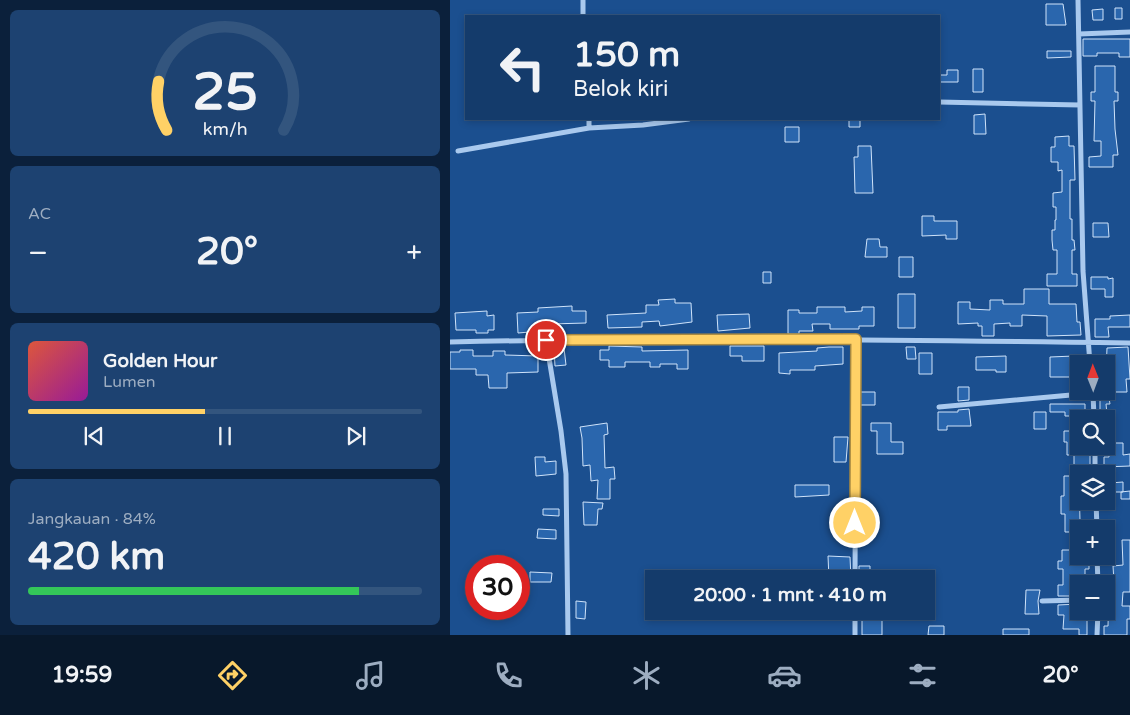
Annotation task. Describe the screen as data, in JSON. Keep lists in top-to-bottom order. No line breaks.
{"north":"top","page":{"turn":["150 m","Belok kiri"],"tile":["AC",["Jangkauan · 84%","420 km"]],"heat":["−","20°","+"],"song":["Golden Hour","Lumen"],"map_buttons":["+","−"],"limit":"30","trip":"20:00 · 1 mnt · 410 m","tabs":["19:59","20°"],"gauge":["25","km/h"]}}
